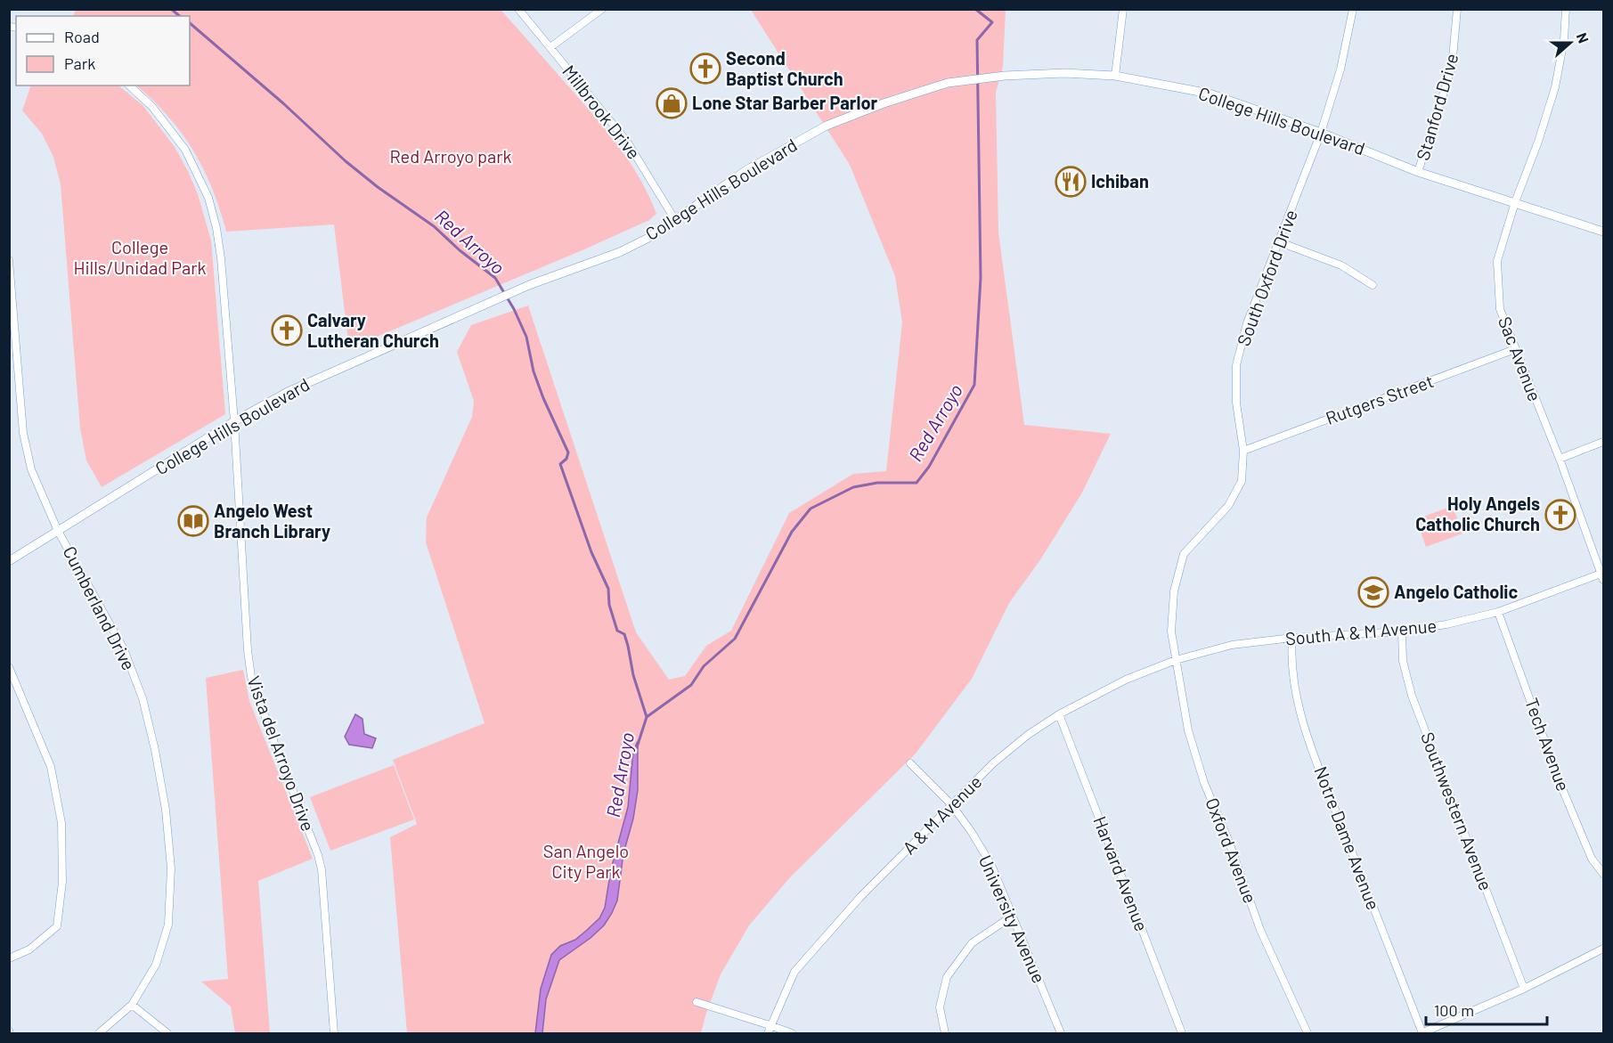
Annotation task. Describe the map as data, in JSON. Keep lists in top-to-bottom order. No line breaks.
{"streets":{"street":["Stanford Drive","Millbrook Drive","College Hills Boulevard","South Oxford Drive","Sac Avenue","Rutgers Street","Cumberland Drive","South A & M Avenue","Tech Avenue","Vista del Arroyo Drive","Southwestern Avenue","A & M Avenue","Notre Dame Avenue","Oxford Avenue","Harvard Avenue","University Avenue"]},"crossings":[["Stanford Drive","College Hills Boulevard"],["Millbrook Drive","College Hills Boulevard"],["College Hills Boulevard","South Oxford Drive"],["College Hills Boulevard","Sac Avenue"],["College Hills Boulevard","Cumberland Drive"],["College Hills Boulevard","Vista del Arroyo Drive"],["South Oxford Drive","Rutgers Street"],["South Oxford Drive","South A & M Avenue"],["South Oxford Drive","A & M Avenue"],["South Oxford Drive","Oxford Avenue"],["Sac Avenue","Rutgers Street"],["Sac Avenue","South A & M Avenue"],["South A & M Avenue","Tech Avenue"],["South A & M Avenue","Southwestern Avenue"],["South A & M Avenue","A & M Avenue"],["South A & M Avenue","Notre Dame Avenue"],["South A & M Avenue","Oxford Avenue"],["A & M Avenue","Oxford Avenue"],["A & M Avenue","Harvard Avenue"],["A & M Avenue","University Avenue"]],"water":["Red Arroyo"],"parks":["Red Arroyo park","College Hills/Unidad Park","San Angelo City Park"],"places":{"church":["Second Baptist Church","Calvary Lutheran Church","Holy Angels Catholic Church"],"shop":["Lone Star Barber Parlor"],"restaurant":["Ichiban"],"library":["Angelo West Branch Library"],"school or university":["Angelo Catholic"]},"legend":["Road","Park"],"scale_bar":"100 m","north":"right"}
